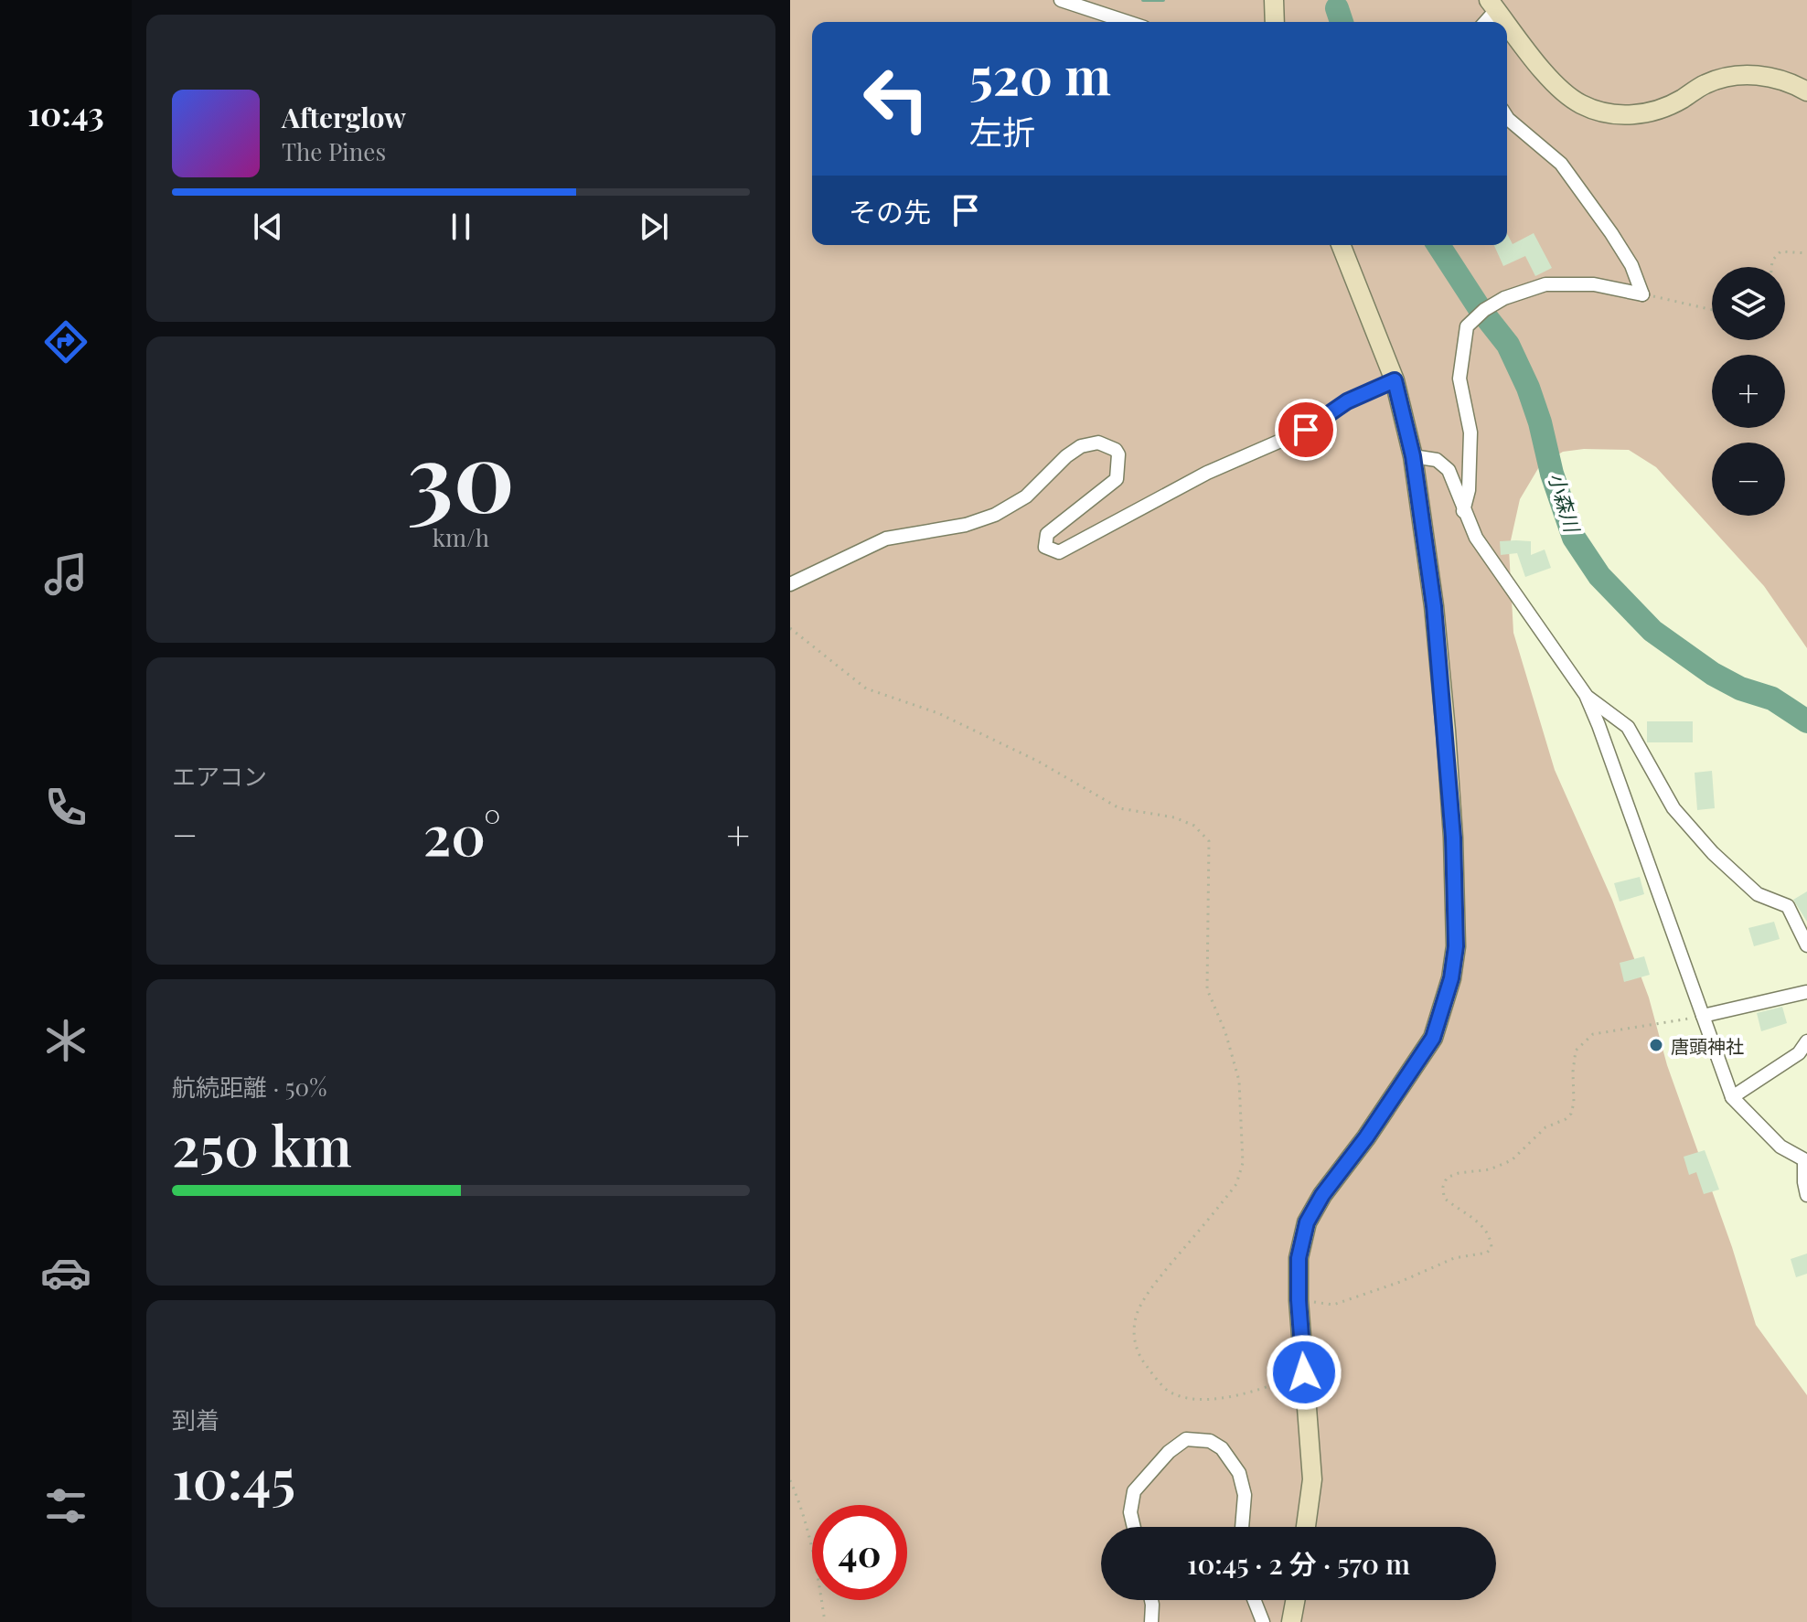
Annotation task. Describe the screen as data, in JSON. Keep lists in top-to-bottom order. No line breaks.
{"water":["小森川"],"places":["唐頭神社"],"page":{"tabs":"10:43","turn":["520 m","左折"],"song":["Afterglow","The Pines"],"then":"その先","map_buttons":["+","−"],"tile":[["30","km/h"],"エアコン",["航続距離 · 50%","250 km"],["到着","10:45"]],"heat":["−","20°","+"],"limit":"40","trip":"10:45 · 2 分 · 570 m"}}
